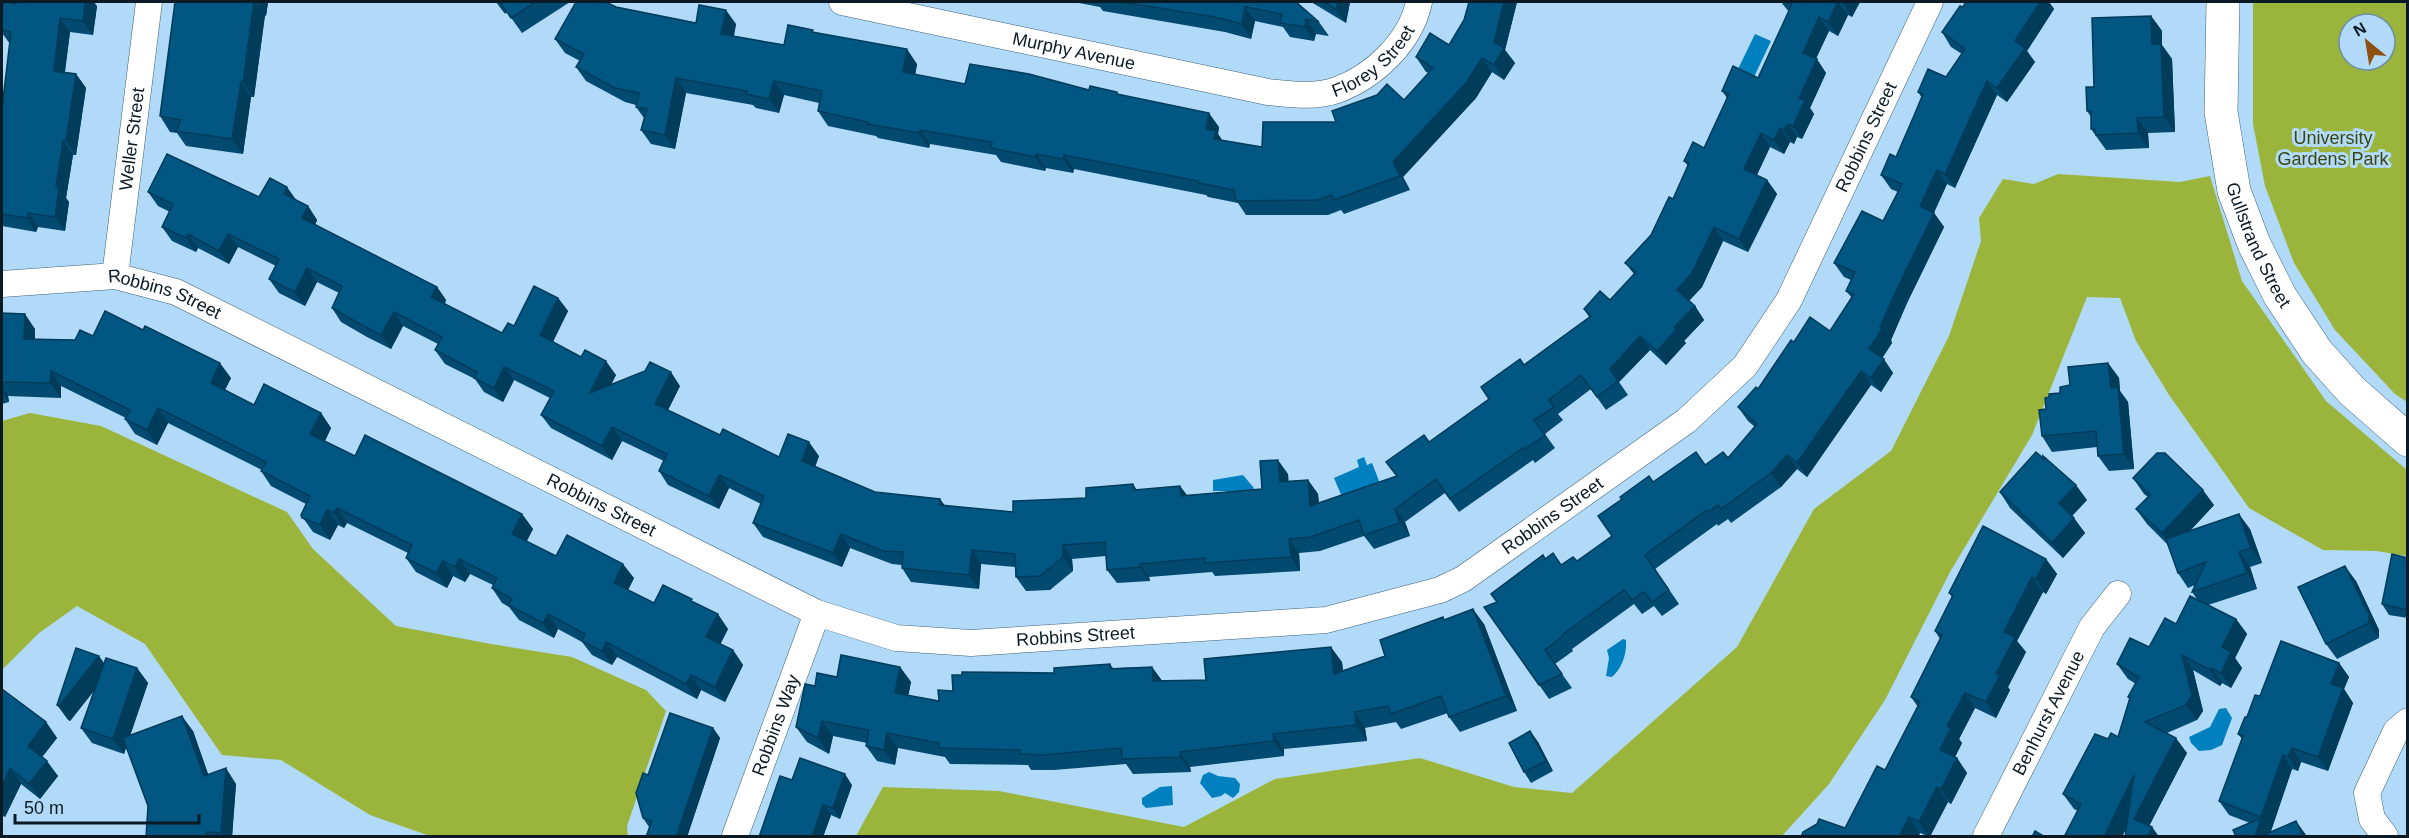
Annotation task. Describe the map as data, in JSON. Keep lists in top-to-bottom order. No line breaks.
{"streets":{"street":["Murphy Avenue","Florey Street","Robbins Street","Weller Street","Gullstrand Street","Benhurst Avenue","Robbins Way"]},"crossings":[["Murphy Avenue","Florey Street"],["Robbins Street","Weller Street"],["Robbins Street","Robbins Way"]],"parks":["University Gardens Park"],"scale_bar":"50 m","north":"top left"}
